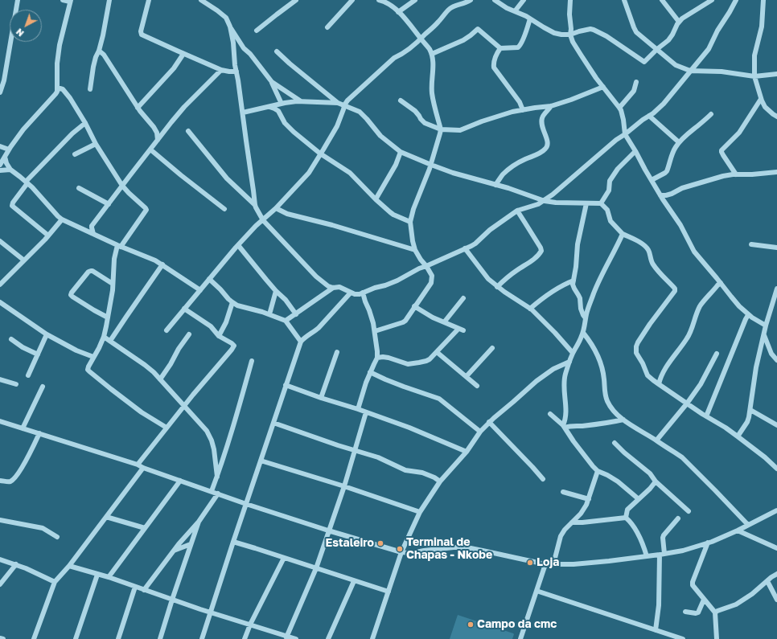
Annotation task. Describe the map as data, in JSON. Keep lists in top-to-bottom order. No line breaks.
{"places":["Estaleiro","Terminal de Chapas - Nkobe","Loja","Campo da cmc"],"north":"bottom left"}
